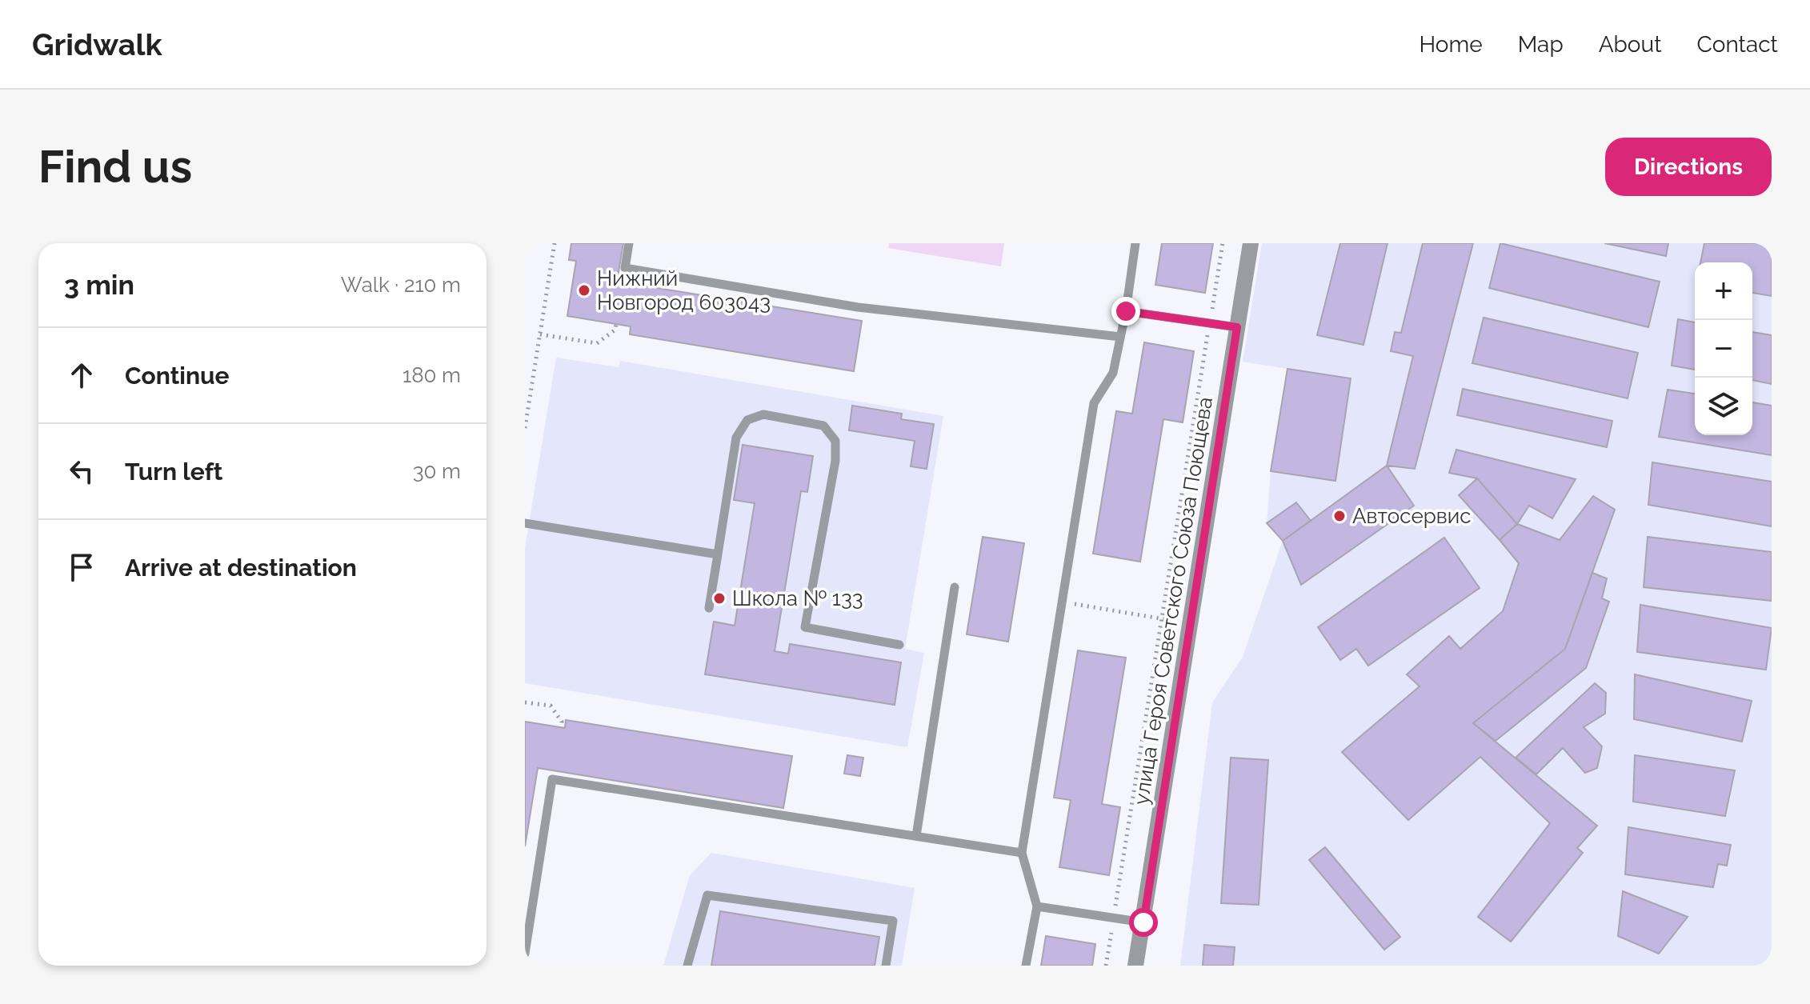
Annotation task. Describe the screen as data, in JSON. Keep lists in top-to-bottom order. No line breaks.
{"streets":{"street":["улица Героя Советского Союза Поющева"]},"places":["Нижний Новгород 603043","Автосервис","Школа № 133"],"page":{"header":"Gridwalk","nav":["Home","Map","About","Contact"],"buttons":"Directions","title":"Find us","heading":["3 min","Walk · 210 m"],"map_buttons":["+","−"],"list":[["Continue","180 m"],["Turn left","30 m"],"Arrive at destination"]}}
